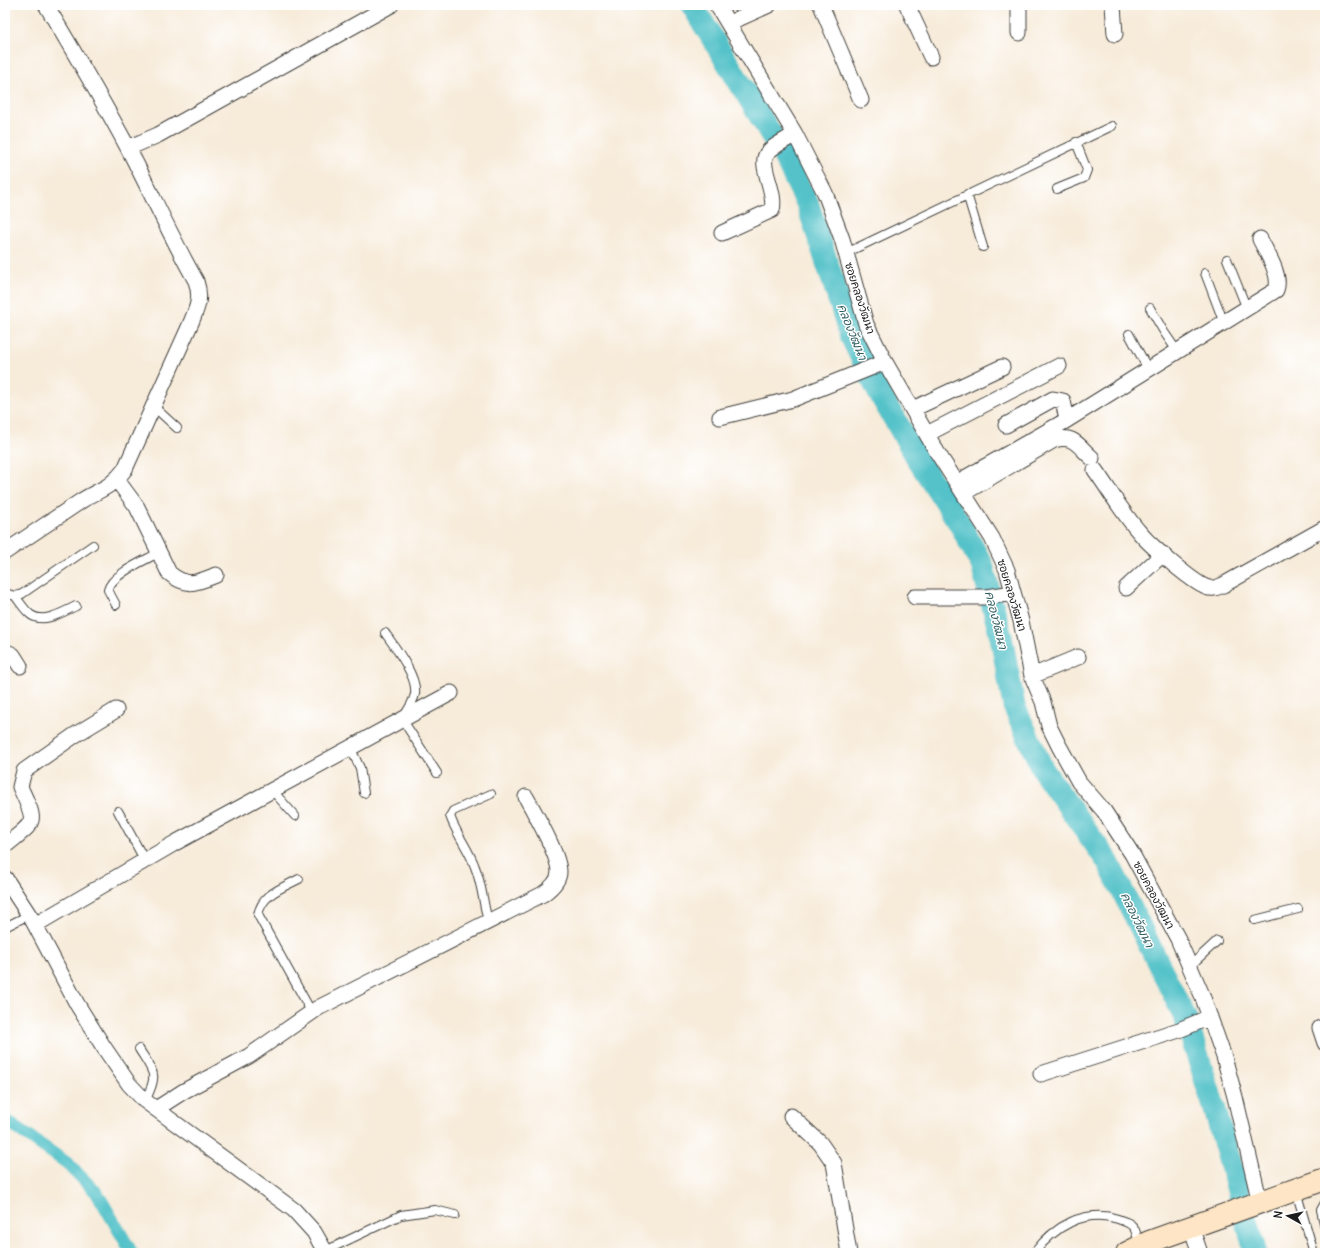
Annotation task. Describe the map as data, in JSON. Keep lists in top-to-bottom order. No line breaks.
{"streets":{"street":["ซอยคลองวัฒนา"]},"water":["คลองวัฒนา"],"north":"left"}
